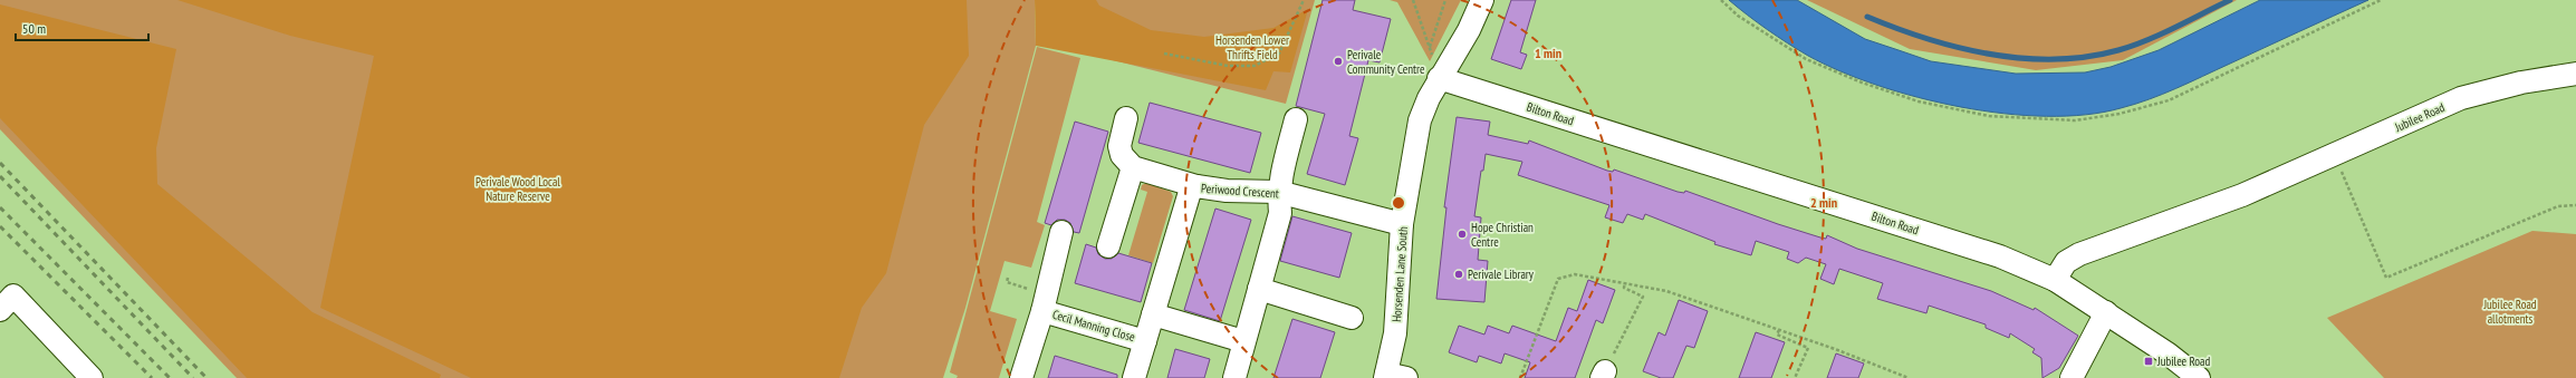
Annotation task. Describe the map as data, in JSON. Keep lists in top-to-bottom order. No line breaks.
{"streets":{"street":["Bilton Road","Jubilee Road","Periwood Crescent","Horsenden Lane South","Cecil Manning Close"]},"crossings":[["Bilton Road","Jubilee Road"],["Bilton Road","Horsenden Lane South"],["Periwood Crescent","Horsenden Lane South"],["Periwood Crescent","Cecil Manning Close"]],"parks":["Horsenden Lower Thrifts Field","Perivale Wood Local Nature Reserve","Jubilee Road allotments"],"places":{"other":["Perivale Community Centre","Hope Christian Centre","Perivale Library"],"transit":["Jubilee Road"]},"scale_bar":"50 m","rings":["1 min","2 min"]}
